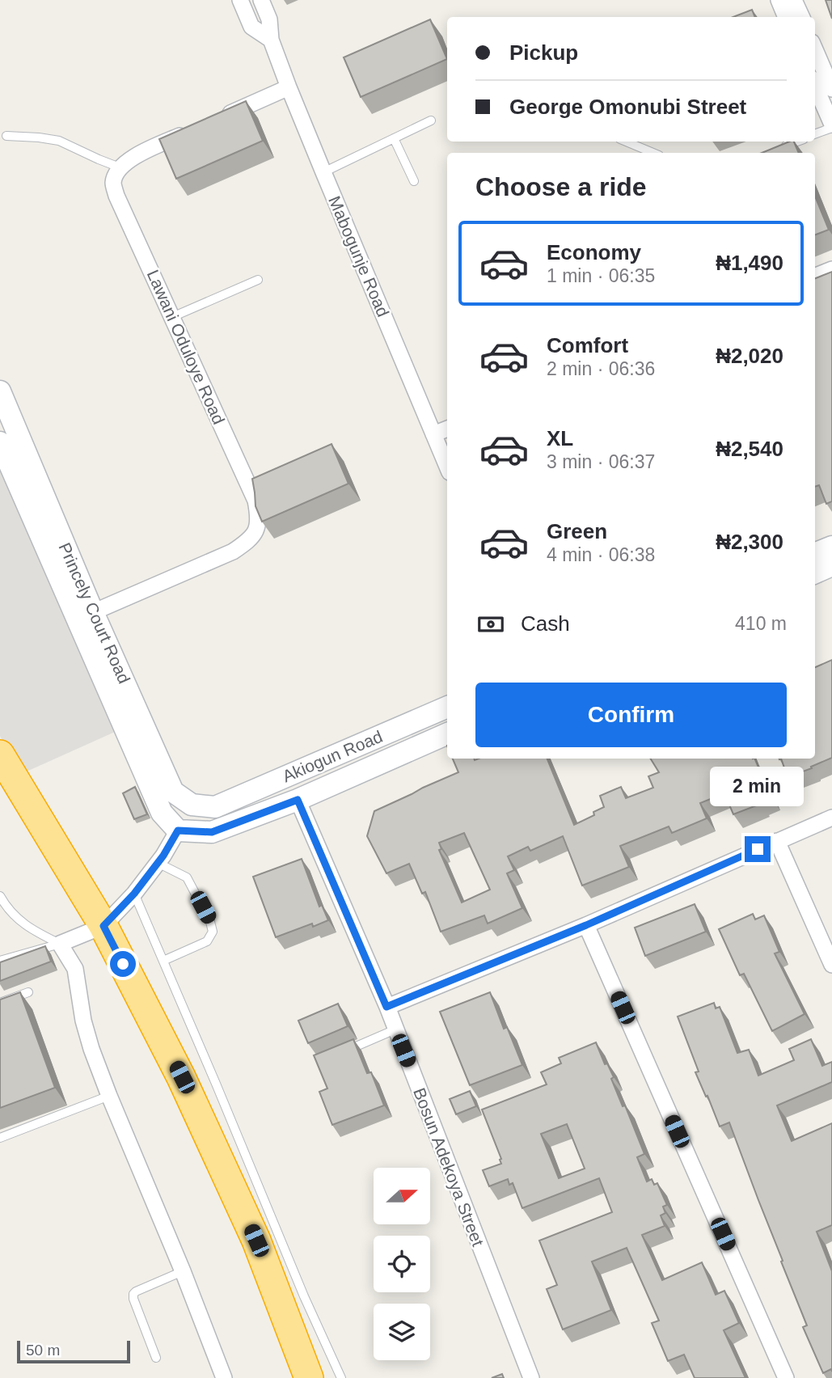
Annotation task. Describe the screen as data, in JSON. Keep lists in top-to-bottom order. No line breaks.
{"streets":{"street":["Mabogunje Road","Lawani Oduloye Road","Princely Court Road","Akiogun Road","Bosun Adekoya Street"]},"crossings":[["Lawani Oduloye Road","Princely Court Road"],["Princely Court Road","Akiogun Road"]],"scale_bar":"50 m","north":"right","page":{"banner":["Pickup","George Omonubi Street"],"heading":"Choose a ride","list":[{"name":"Economy","note":"1 min · 06:35","value":"₦1,490"},{"name":"Comfort","note":"2 min · 06:36","value":"₦2,020"},{"name":"XL","note":"3 min · 06:37","value":"₦2,540"},{"name":"Green","note":"4 min · 06:38","value":"₦2,300"}],"pay":["Cash","410 m"],"buttons":"Confirm","bubble":"2 min","scale":"50 m"}}
